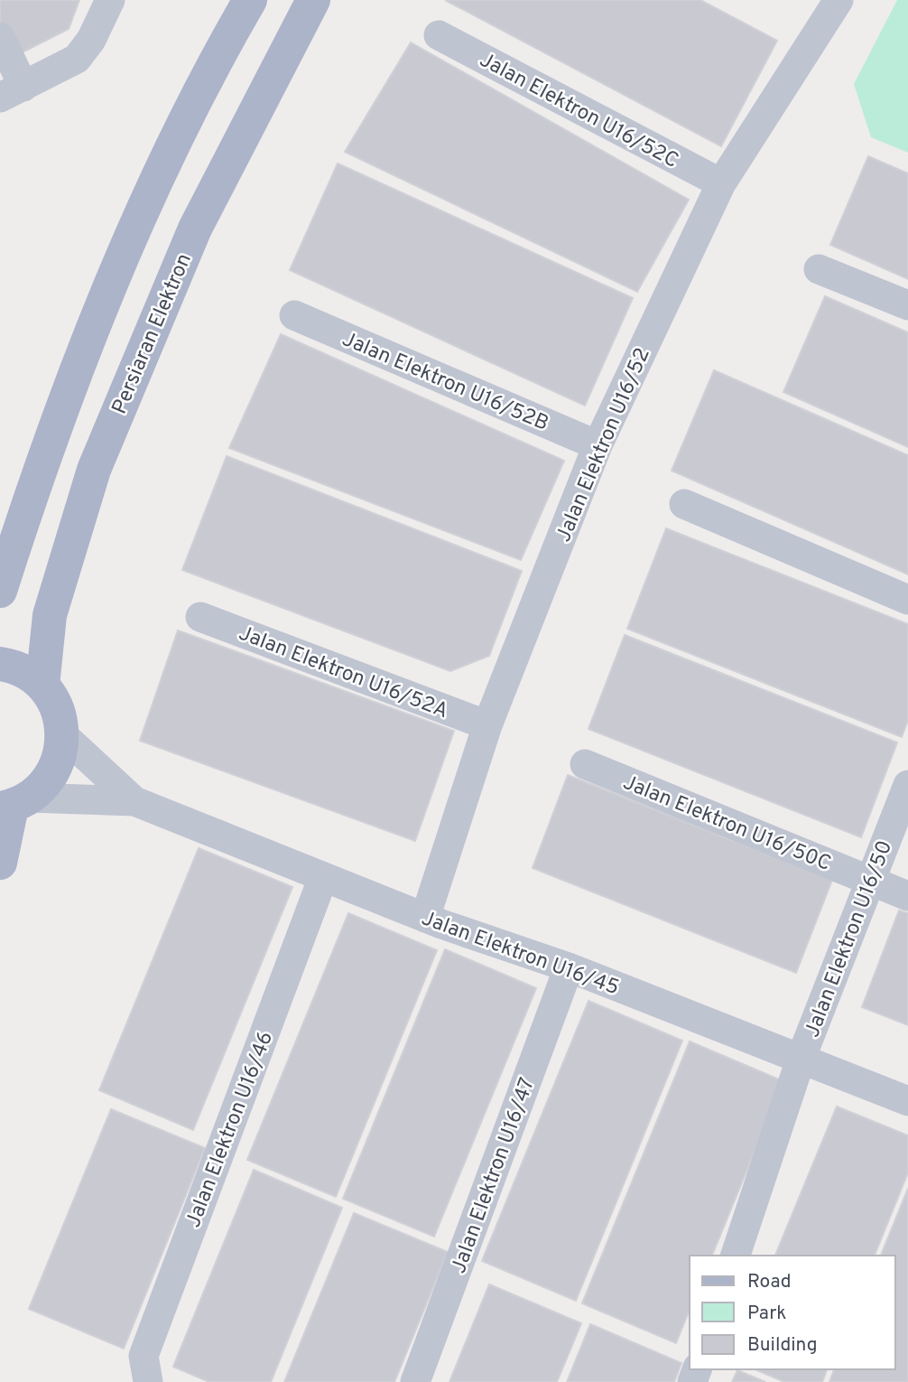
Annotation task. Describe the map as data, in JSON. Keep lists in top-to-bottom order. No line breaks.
{"streets":{"main road":["Persiaran Elektron"],"street":["Jalan Elektron U16/52C","Jalan Elektron U16/52B","Jalan Elektron U16/52","Jalan Elektron U16/52A","Jalan Elektron U16/50C","Jalan Elektron U16/50","Jalan Elektron U16/45","Jalan Elektron U16/46","Jalan Elektron U16/47"]},"crossings":[["Jalan Elektron U16/52C","Jalan Elektron U16/52"],["Jalan Elektron U16/52B","Jalan Elektron U16/52"],["Jalan Elektron U16/52","Jalan Elektron U16/52A"],["Jalan Elektron U16/52","Jalan Elektron U16/45"],["Jalan Elektron U16/50C","Jalan Elektron U16/50"],["Jalan Elektron U16/50","Jalan Elektron U16/45"],["Jalan Elektron U16/45","Jalan Elektron U16/46"],["Jalan Elektron U16/45","Jalan Elektron U16/47"]],"legend":["Road","Park","Building"]}
